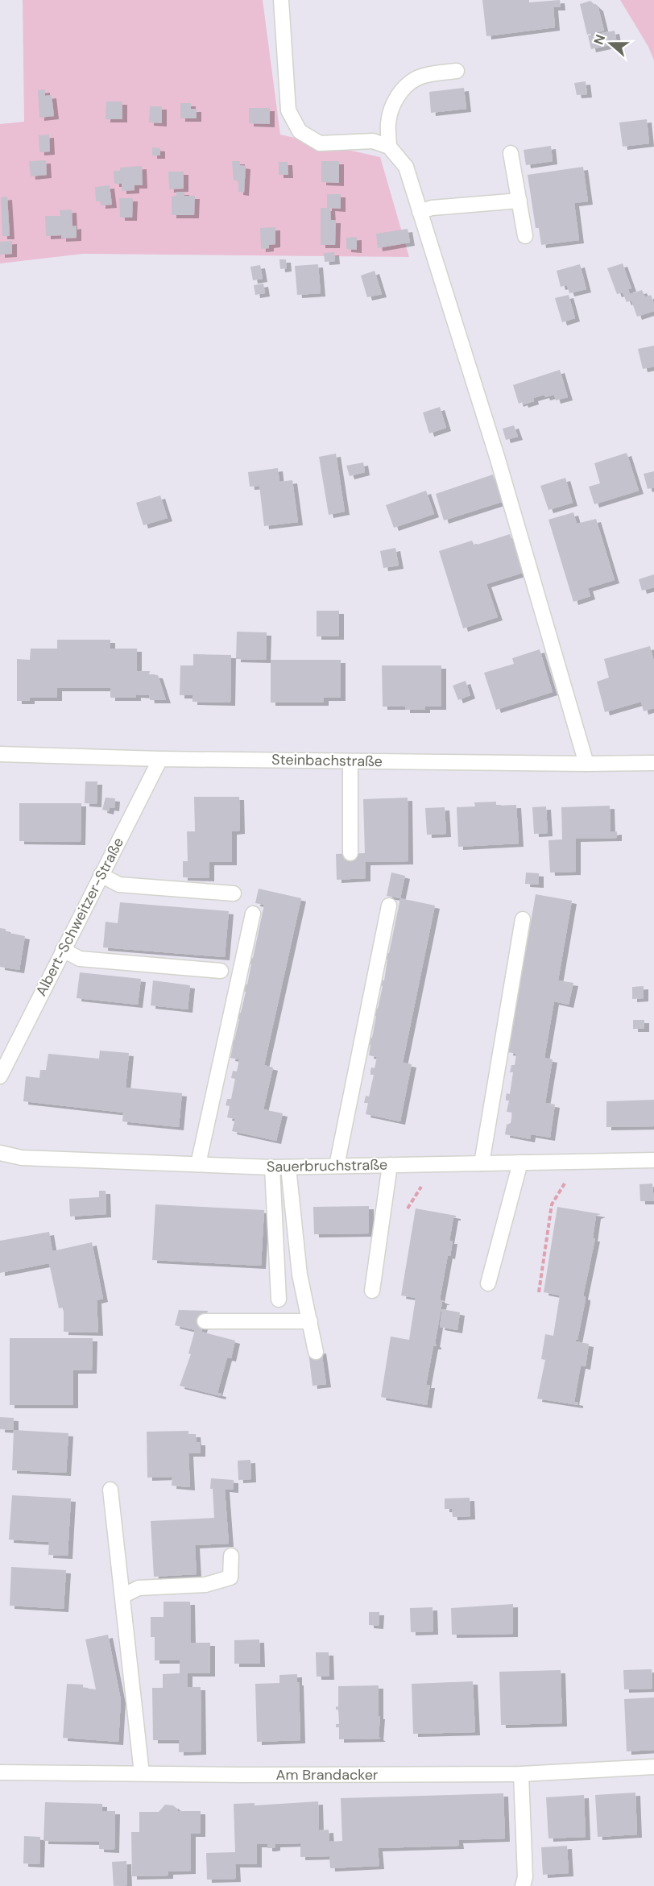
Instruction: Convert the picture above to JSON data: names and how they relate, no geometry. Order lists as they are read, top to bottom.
{
  "streets": {
    "street": [
      "Steinbachstraße",
      "Albert-Schweitzer-Straße",
      "Sauerbruchstraße",
      "Am Brandacker"
    ]
  },
  "crossings": [
    ["Steinbachstraße", "Albert-Schweitzer-Straße"]
  ],
  "north": "left"
}
